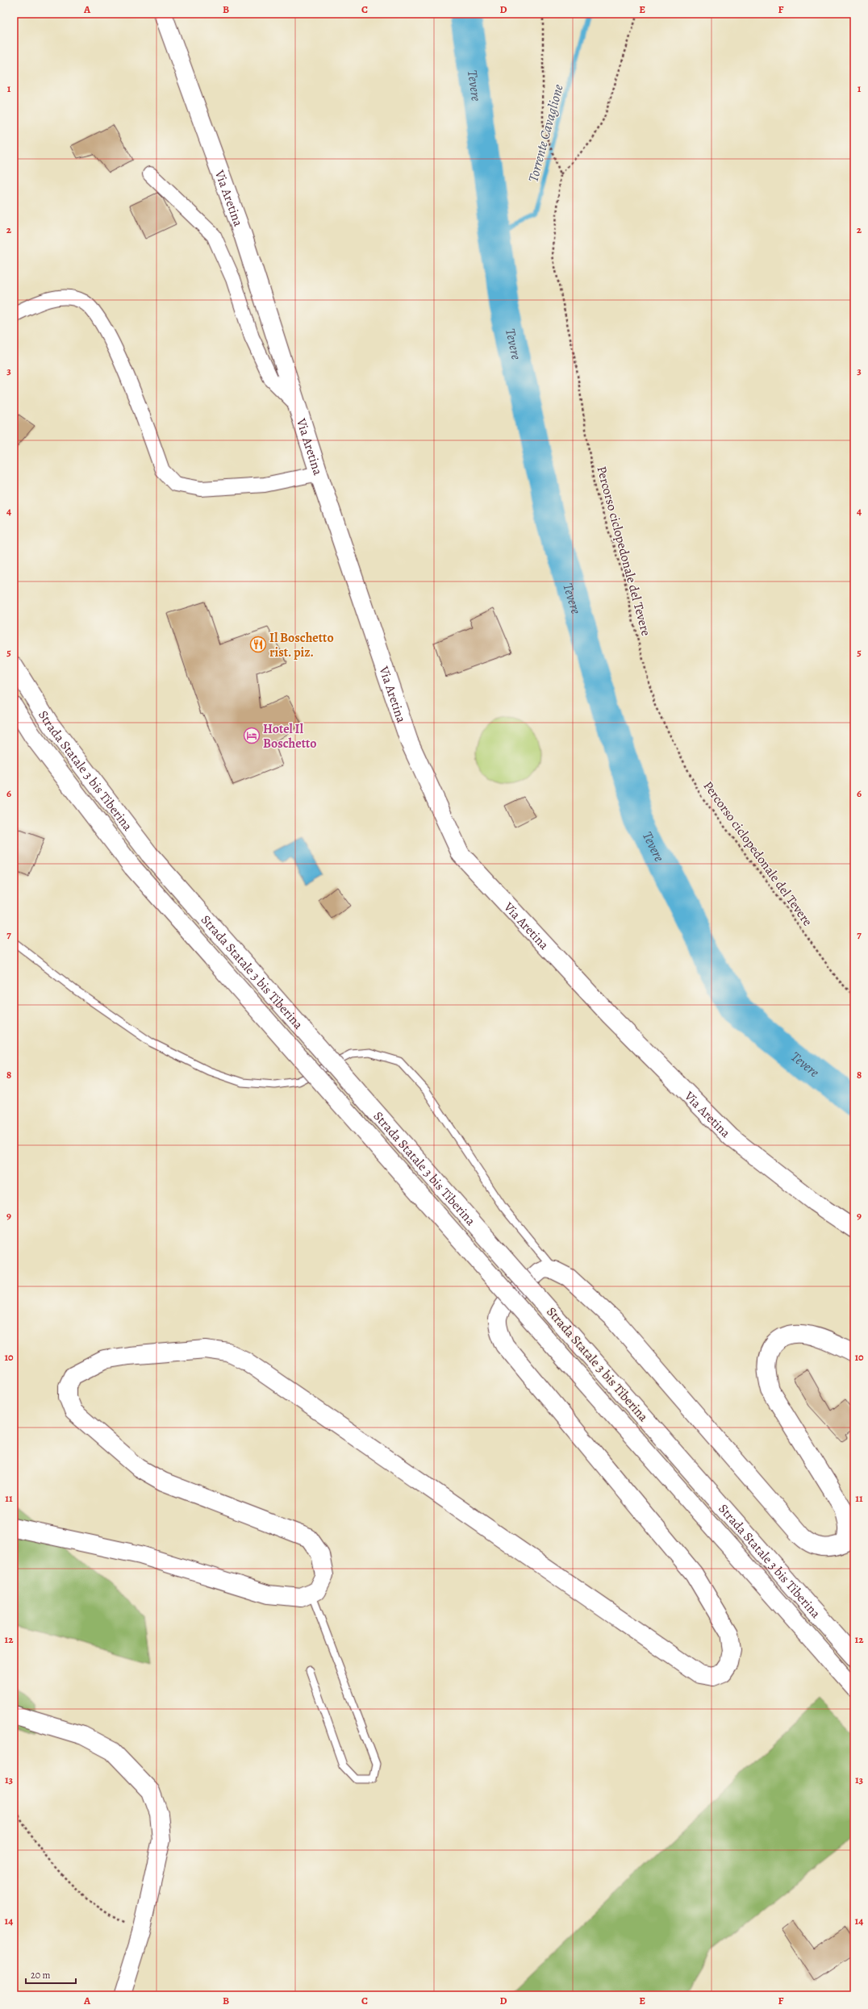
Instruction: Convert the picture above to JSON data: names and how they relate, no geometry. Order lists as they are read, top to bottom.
{
  "streets": {
    "main road": ["Via Aretina", "Strada Statale 3 bis Tiberina"],
    "path": ["Percorso ciclopedonale del Tevere"]
  },
  "water": ["Tevere", "Torrente Cavaglione"],
  "places": {
    "restaurant": ["Il Boschetto rist. piz."],
    "hotel": ["Hotel Il Boschetto"]
  },
  "scale_bar": "20 m",
  "grid": {
    "columns": [
      "A",
      "B",
      "C",
      "D",
      "E",
      "F"
    ],
    "rows": [
      "1",
      "2",
      "3",
      "4",
      "5",
      "6",
      "7",
      "8",
      "9",
      "10",
      "11",
      "12",
      "13",
      "14"
    ]
  }
}
